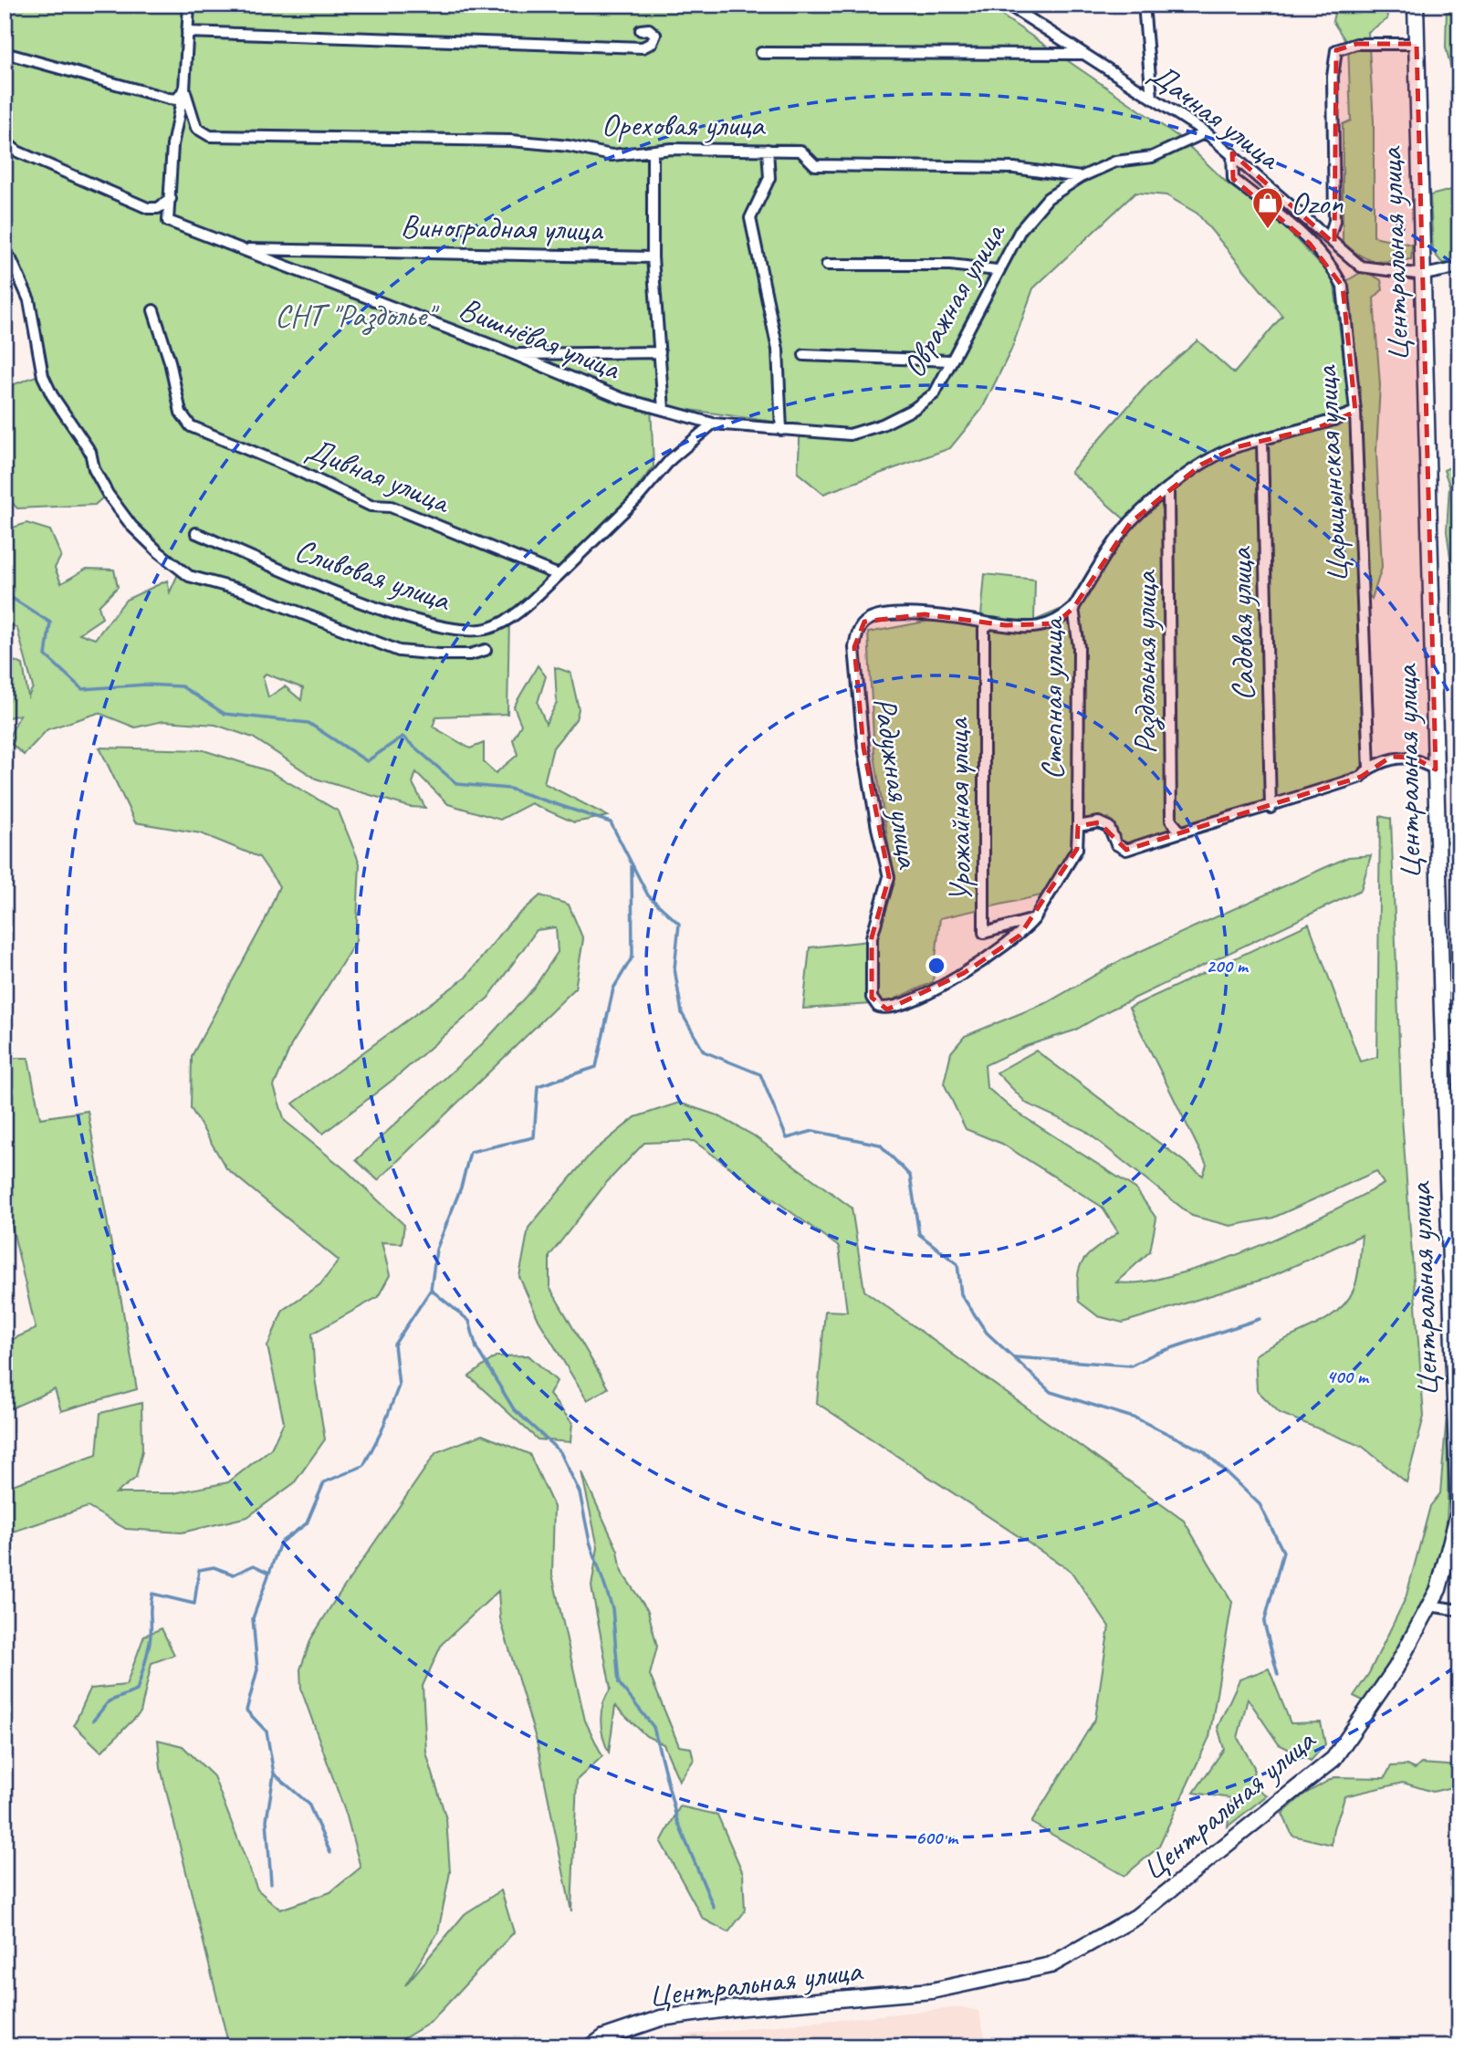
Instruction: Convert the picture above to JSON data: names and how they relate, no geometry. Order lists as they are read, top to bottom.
{
  "streets": {
    "street": [
      "Дачная улица",
      "Ореховая улица",
      "Виноградная улица",
      "Центральная улица",
      "Овражная улица",
      "Вишнёвая улица",
      "Дивная улица",
      "Царицынская улица",
      "Сливовая улица",
      "Садовая улица",
      "Раздольная улица",
      "Степная улица",
      "Радужная улица",
      "Урожайная улица"
    ]
  },
  "crossings": [
    ["Дачная улица", "Центральная улица"],
    ["Дачная улица", "Царицынская улица"],
    ["Ореховая улица", "Овражная улица"],
    ["Ореховая улица", "Вишнёвая улица"],
    ["Виноградная улица", "Вишнёвая улица"],
    ["Овражная улица", "Вишнёвая улица"],
    ["Дивная улица", "Сливовая улица"],
    ["Царицынская улица", "Степная улица"],
    ["Садовая улица", "Степная улица"],
    ["Раздольная улица", "Степная улица"],
    ["Радужная улица", "Урожайная улица"]
  ],
  "parks": ["СНТ \"Раздолье\""],
  "places": {
    "shop": ["Ozon"]
  },
  "rings": ["200 m", "400 m", "600 m"]
}
